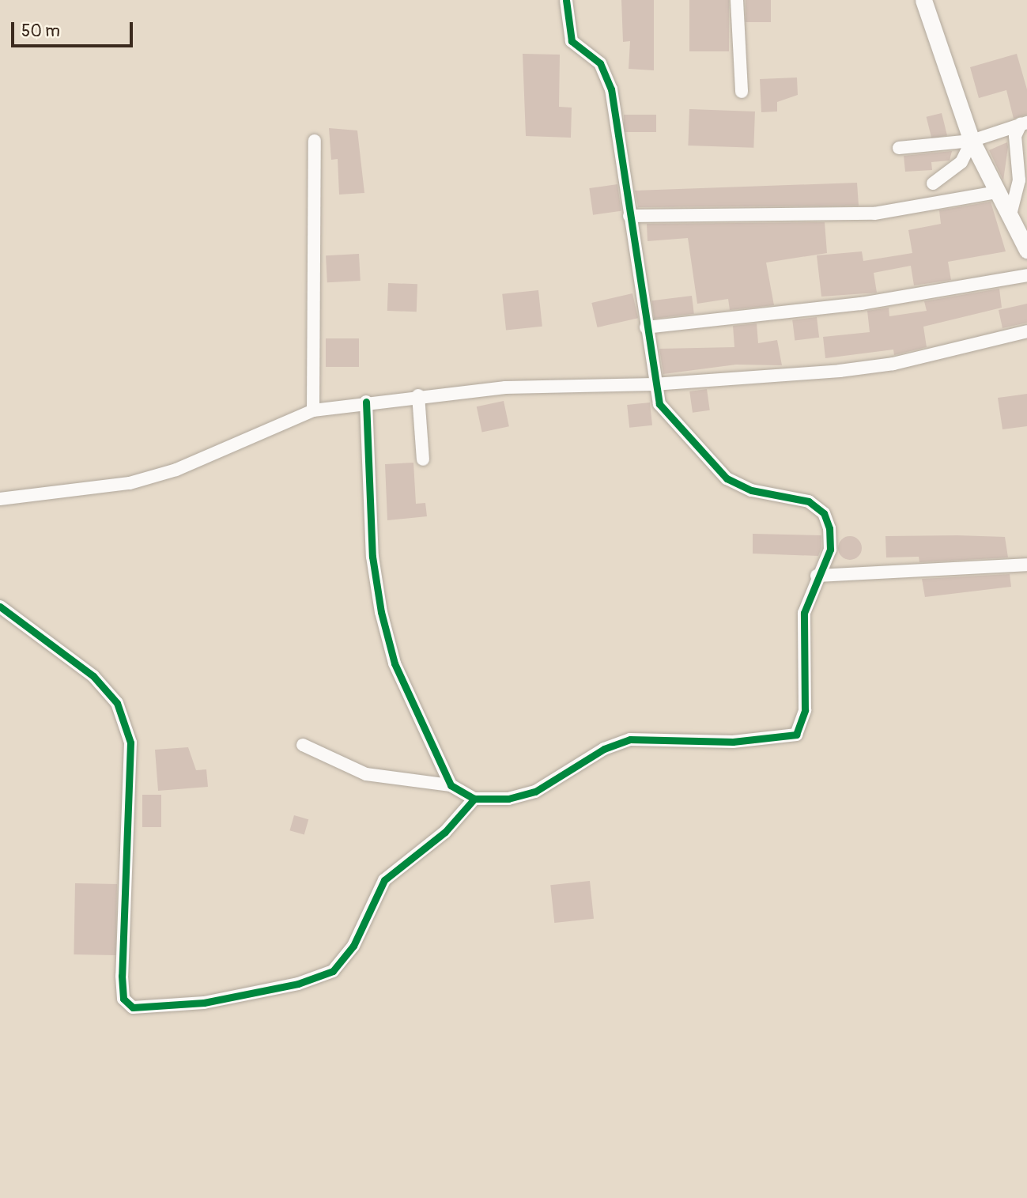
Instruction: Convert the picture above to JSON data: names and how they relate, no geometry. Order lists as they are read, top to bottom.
{
  "scale_bar": "50 m"
}
